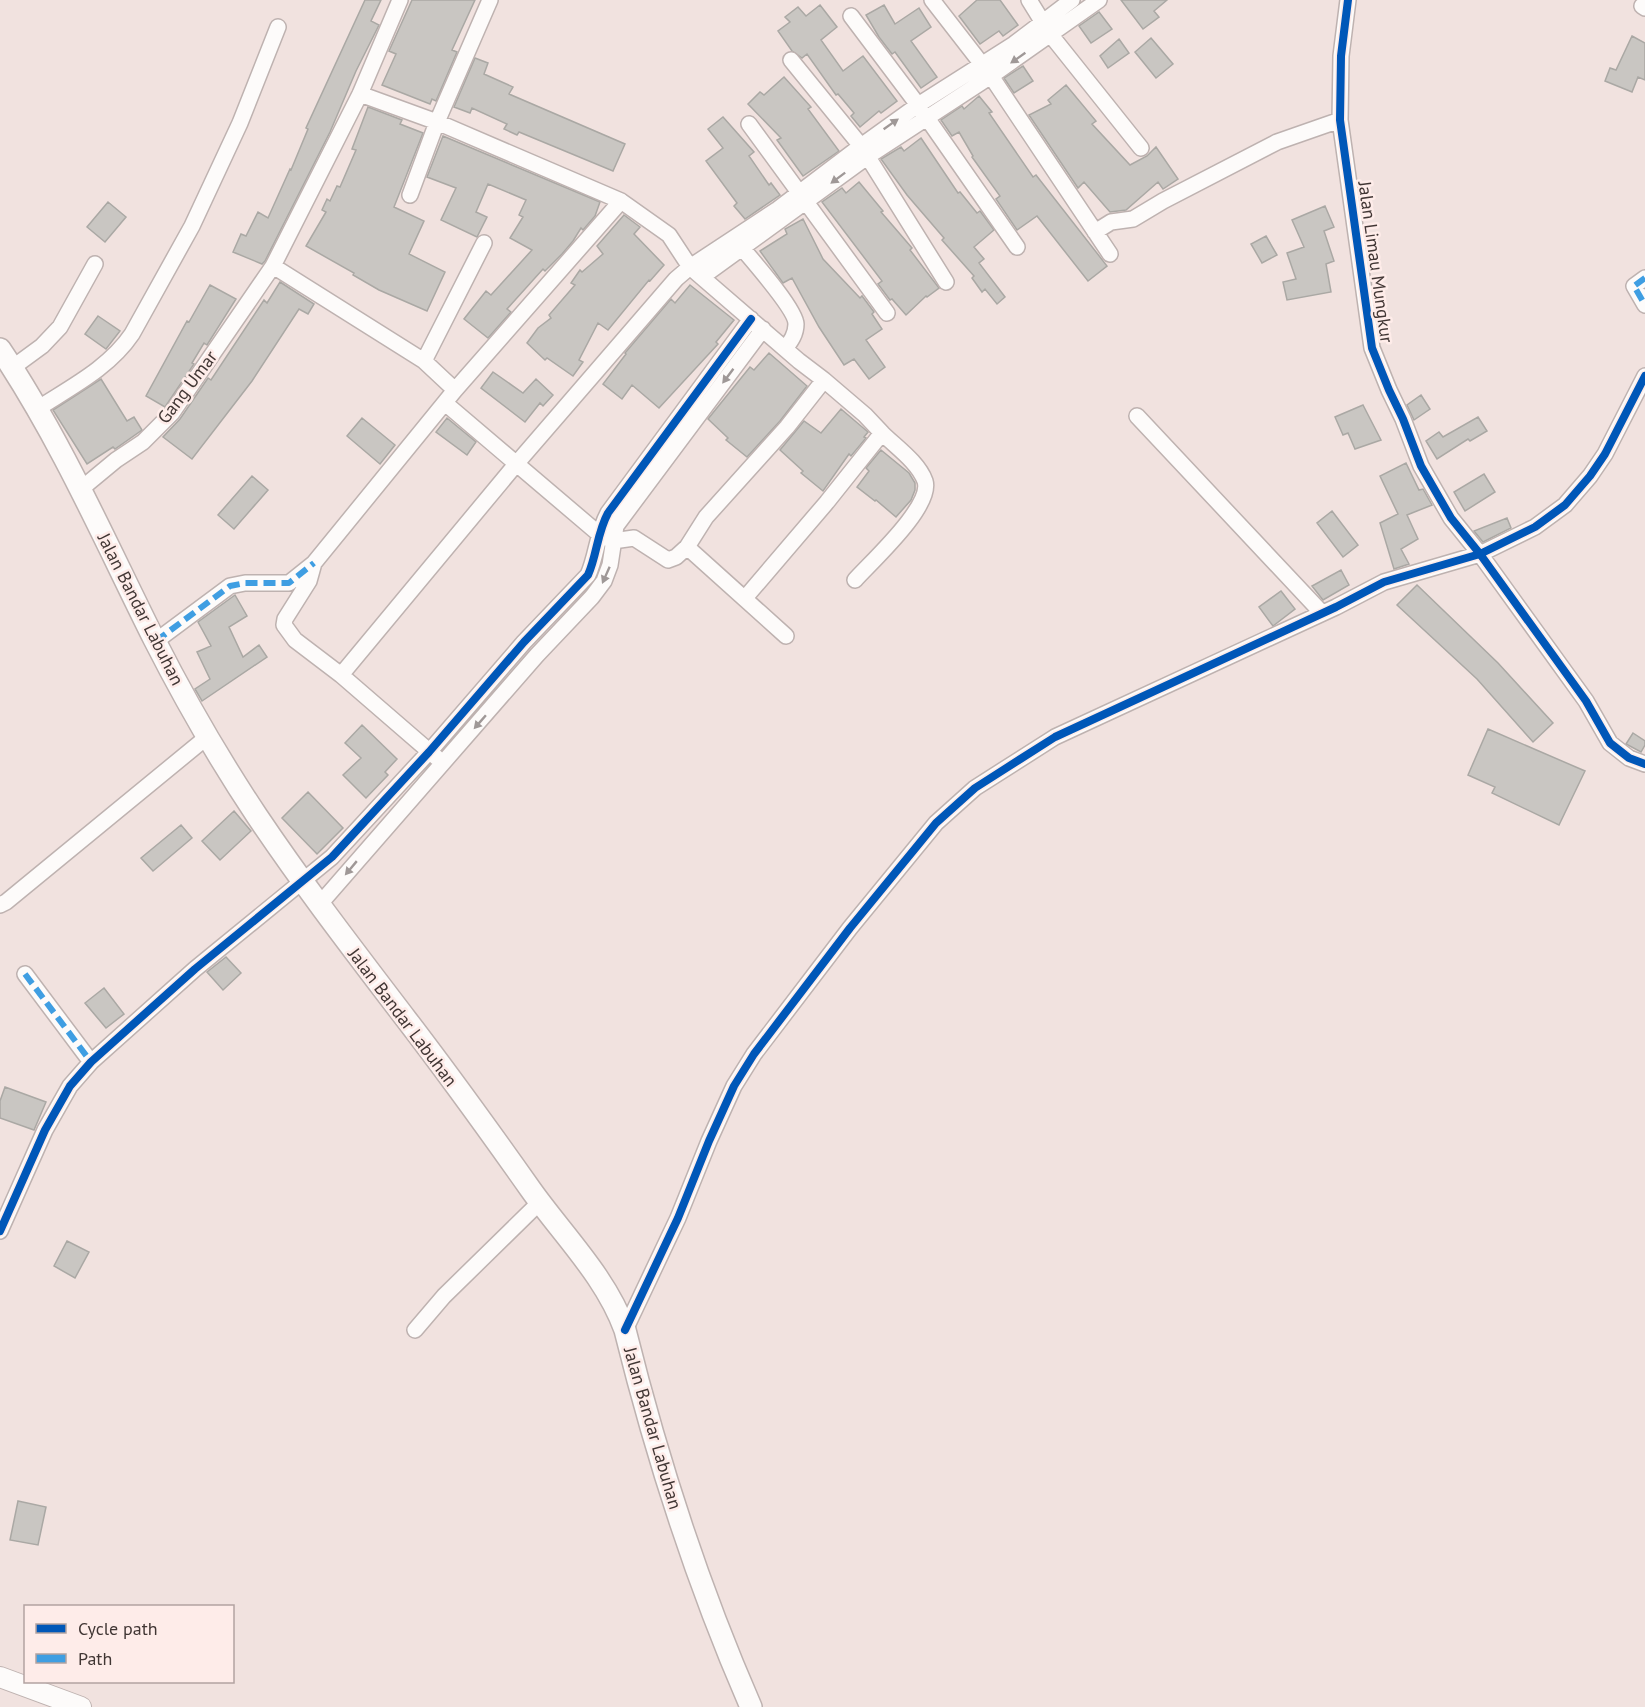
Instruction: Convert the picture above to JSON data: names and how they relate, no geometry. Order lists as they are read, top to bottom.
{
  "streets": {
    "main road": ["Jalan Bandar Labuhan"],
    "street": ["Jalan Limau Mungkur", "Gang Umar"]
  },
  "crossings": [
    ["Gang Umar", "Jalan Bandar Labuhan"]
  ],
  "legend": ["Cycle path", "Path"]
}
